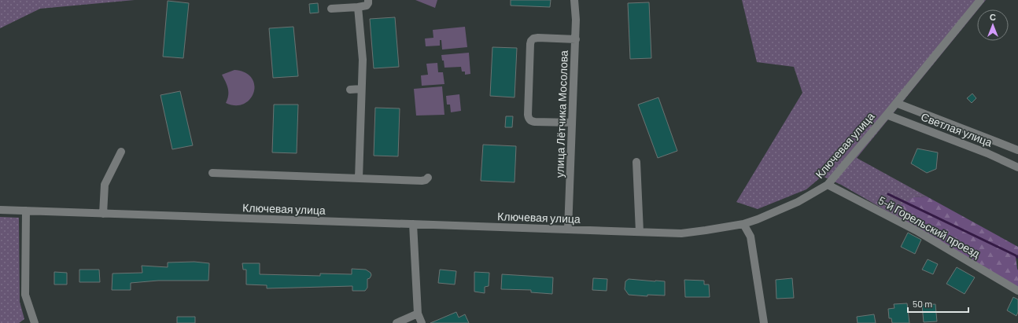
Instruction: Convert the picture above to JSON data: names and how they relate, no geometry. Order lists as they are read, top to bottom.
{
  "streets": {
    "street": [
      "улица Лётчика Мосолова",
      "Светлая улица",
      "Ключевая улица",
      "5-й Горельский проезд"
    ]
  },
  "crossings": [
    ["улица Лётчика Мосолова", "Ключевая улица"],
    ["Светлая улица", "Ключевая улица"],
    ["Ключевая улица", "5-й Горельский проезд"]
  ],
  "scale_bar": "50 m",
  "north": "top"
}
